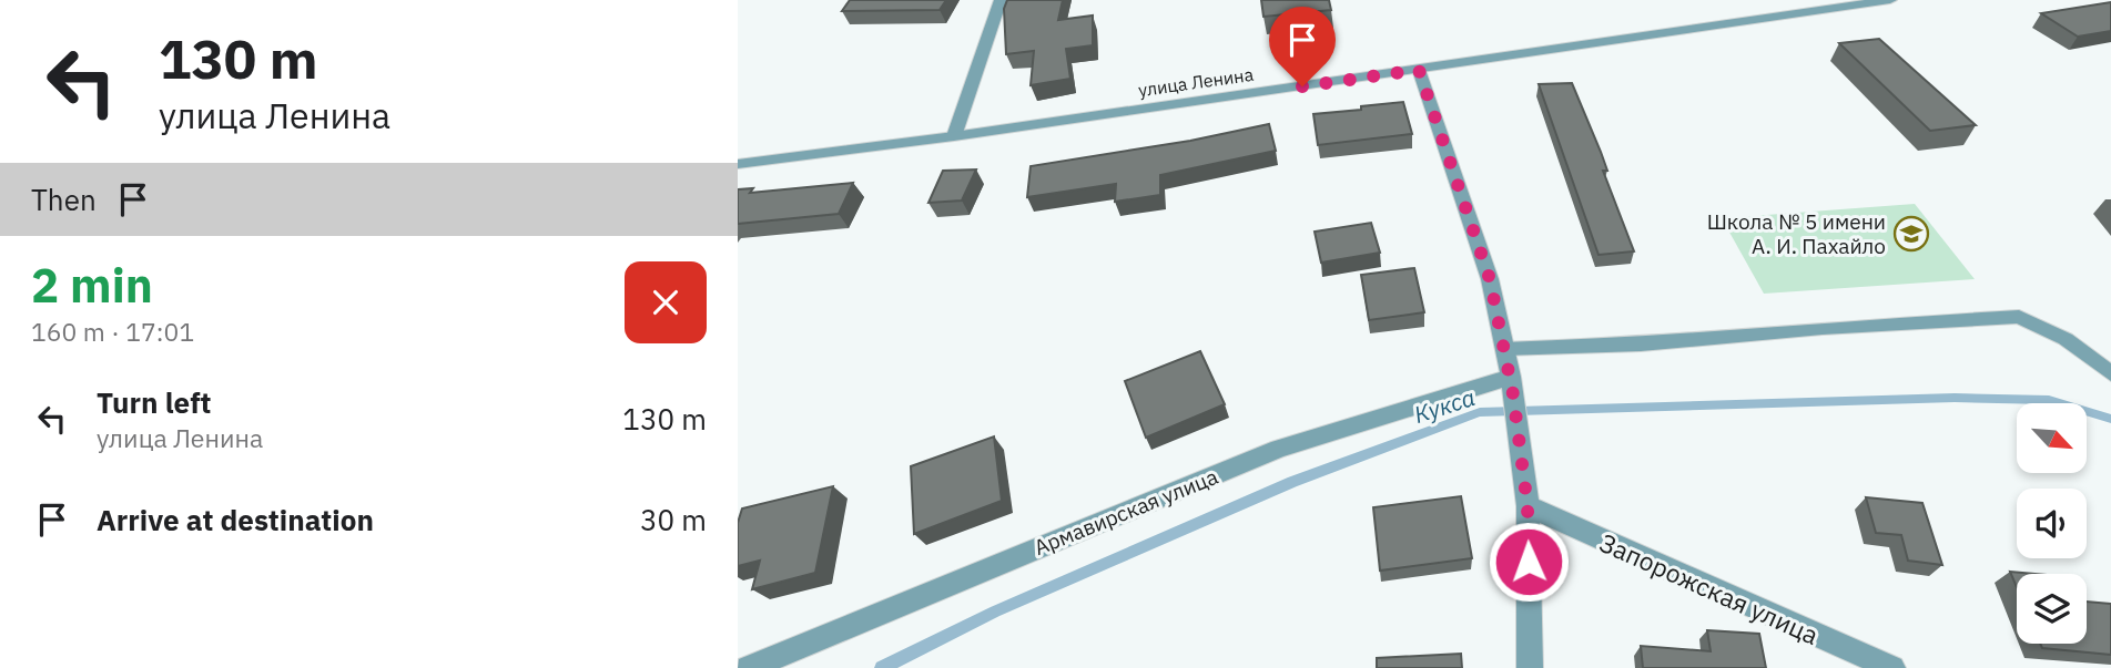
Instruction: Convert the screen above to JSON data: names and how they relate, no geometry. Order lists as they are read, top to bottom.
{
  "streets": {
    "street": ["улица Ленина", "Армавирская улица", "Запорожская улица"]
  },
  "water": ["Кукса"],
  "places": {
    "school or university": ["Школа № 5 имени А. И. Пахайло"]
  },
  "north": "bottom right",
  "page": {
    "turn": ["130 m", "улица Ленина"],
    "then": "Then",
    "heading": ["2 min", "160 m · 17:01"],
    "list": [
      {
        "name": "Turn left",
        "note": "улица Ленина",
        "value": "130 m"
      },
      {
        "name": "Arrive at destination",
        "value": "30 m"
      }
    ]
  }
}
